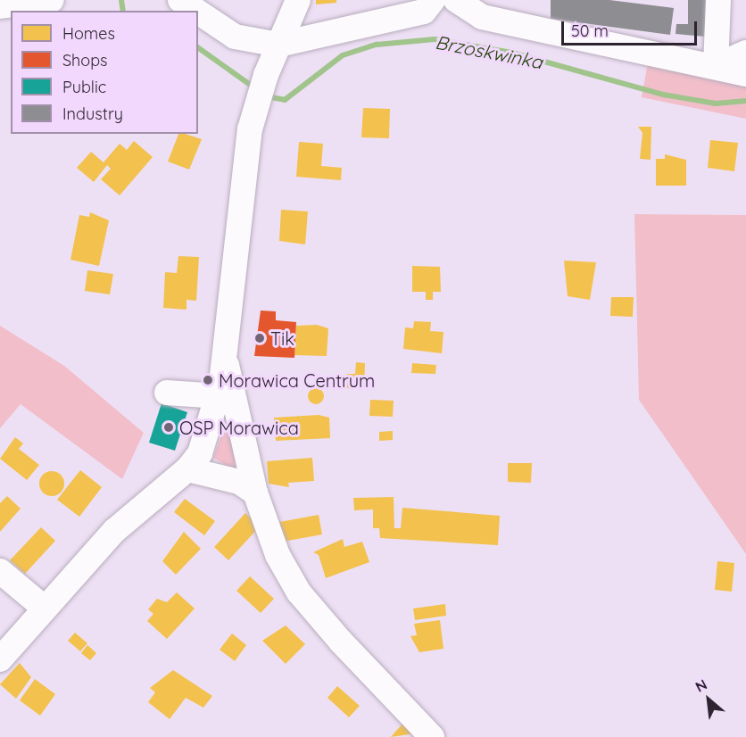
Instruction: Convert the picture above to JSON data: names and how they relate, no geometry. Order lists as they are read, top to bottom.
{
  "water": ["Brzoskwinka"],
  "places": ["Tik", "Morawica Centrum", "OSP Morawica"],
  "legend": [
    "Homes",
    "Shops",
    "Public",
    "Industry"
  ],
  "scale_bar": "50 m",
  "north": "top left"
}
